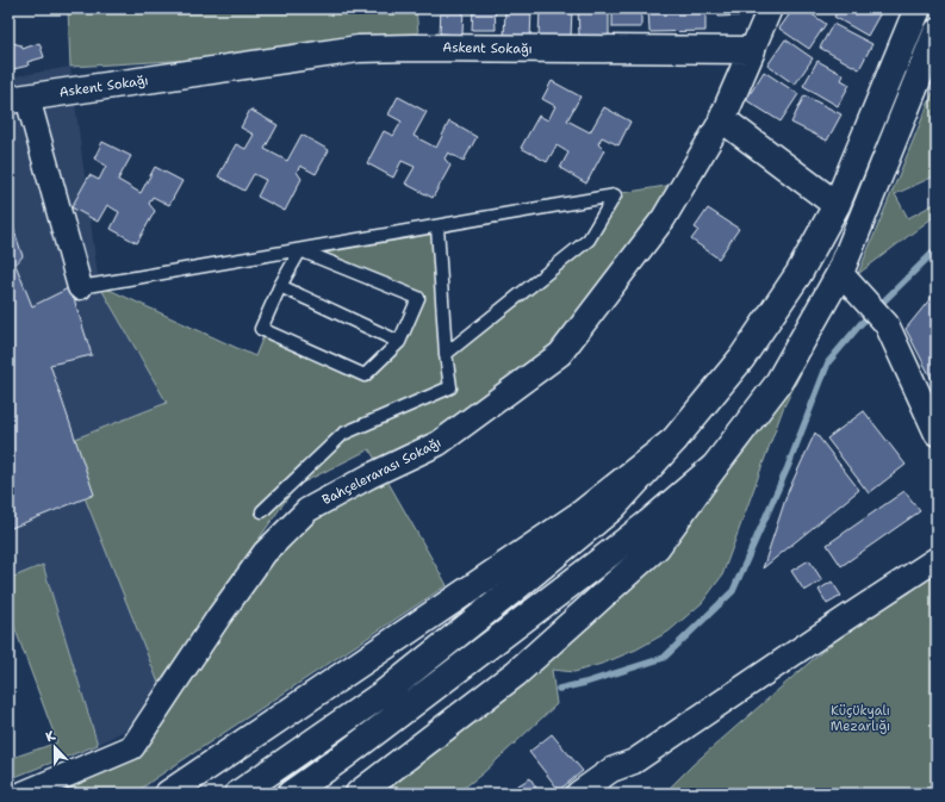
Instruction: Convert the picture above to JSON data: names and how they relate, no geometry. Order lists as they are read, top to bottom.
{
  "streets": {
    "main road": ["Askent Sokağı"],
    "street": ["Bahçelerarası Sokağı"]
  },
  "parks": ["Küçükyalı Mezarlığı"],
  "north": "top"
}
